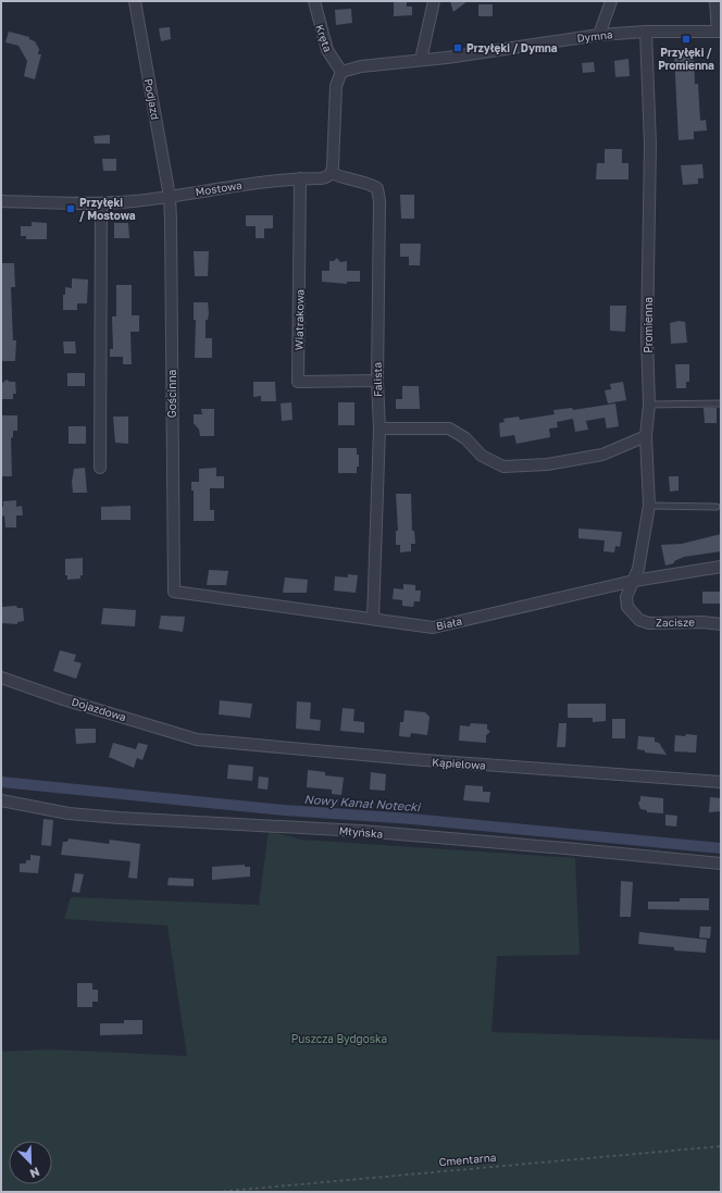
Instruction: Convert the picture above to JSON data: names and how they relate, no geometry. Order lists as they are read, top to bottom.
{
  "streets": {
    "street": [
      "Dymna",
      "Kręta",
      "Podjazd",
      "Mostowa",
      "Wiatrakowa",
      "Promienna",
      "Falista",
      "Gościnna",
      "Zacisze",
      "Biała",
      "Dojazdowa",
      "Kąpielowa",
      "Młyńska"
    ],
    "path": ["Cmentarna"]
  },
  "crossings": [
    ["Dymna", "Kręta"],
    ["Dymna", "Promienna"],
    ["Podjazd", "Mostowa"],
    ["Podjazd", "Gościnna"],
    ["Mostowa", "Wiatrakowa"],
    ["Mostowa", "Falista"],
    ["Mostowa", "Gościnna"],
    ["Wiatrakowa", "Falista"],
    ["Promienna", "Zacisze"],
    ["Promienna", "Biała"],
    ["Falista", "Biała"],
    ["Gościnna", "Biała"],
    ["Dojazdowa", "Kąpielowa"]
  ],
  "water": ["Nowy Kanał Notecki"],
  "parks": ["Puszcza Bydgoska"],
  "places": {
    "transit": ["Przyłęki / Promienna", "Przyłęki / Dymna", "Przyłęki / Mostowa"]
  },
  "north": "bottom right"
}
